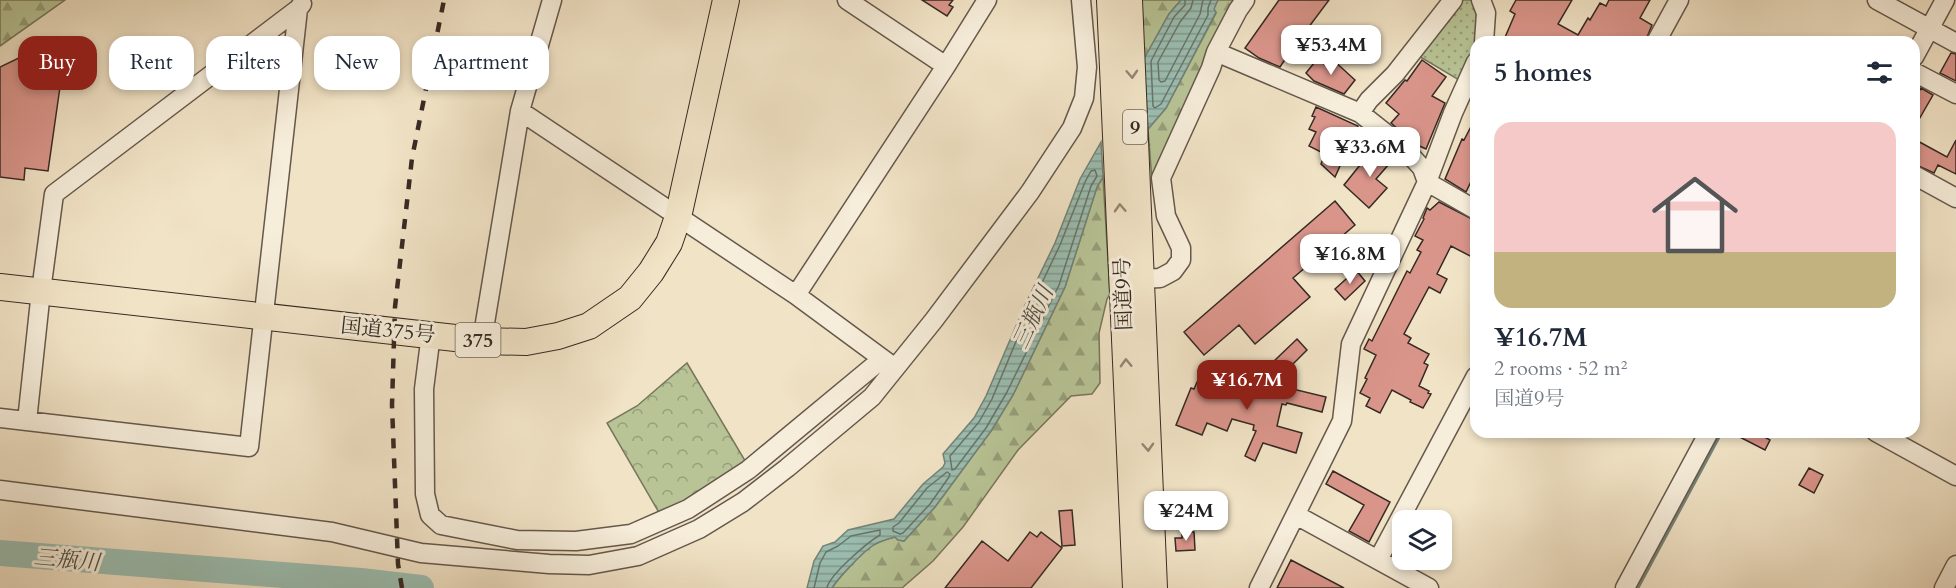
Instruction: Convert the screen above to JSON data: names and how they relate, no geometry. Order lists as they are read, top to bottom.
{
  "streets": {
    "highway": [
      "9",
      "国道9号",
      "国道375号",
      "375"
    ]
  },
  "water": ["三瓶川"],
  "page": {
    "price": [
      "¥53.4M",
      "¥33.6M",
      "¥16.8M",
      "¥16.7M",
      "¥24M"
    ],
    "chip": [
      "Buy",
      "Rent",
      "Filters",
      "New",
      "Apartment"
    ],
    "heading": "5 homes",
    "list": [
      {
        "name": "¥16.7M",
        "note": "2 rooms · 52 m² · 国道9号"
      }
    ]
  }
}
